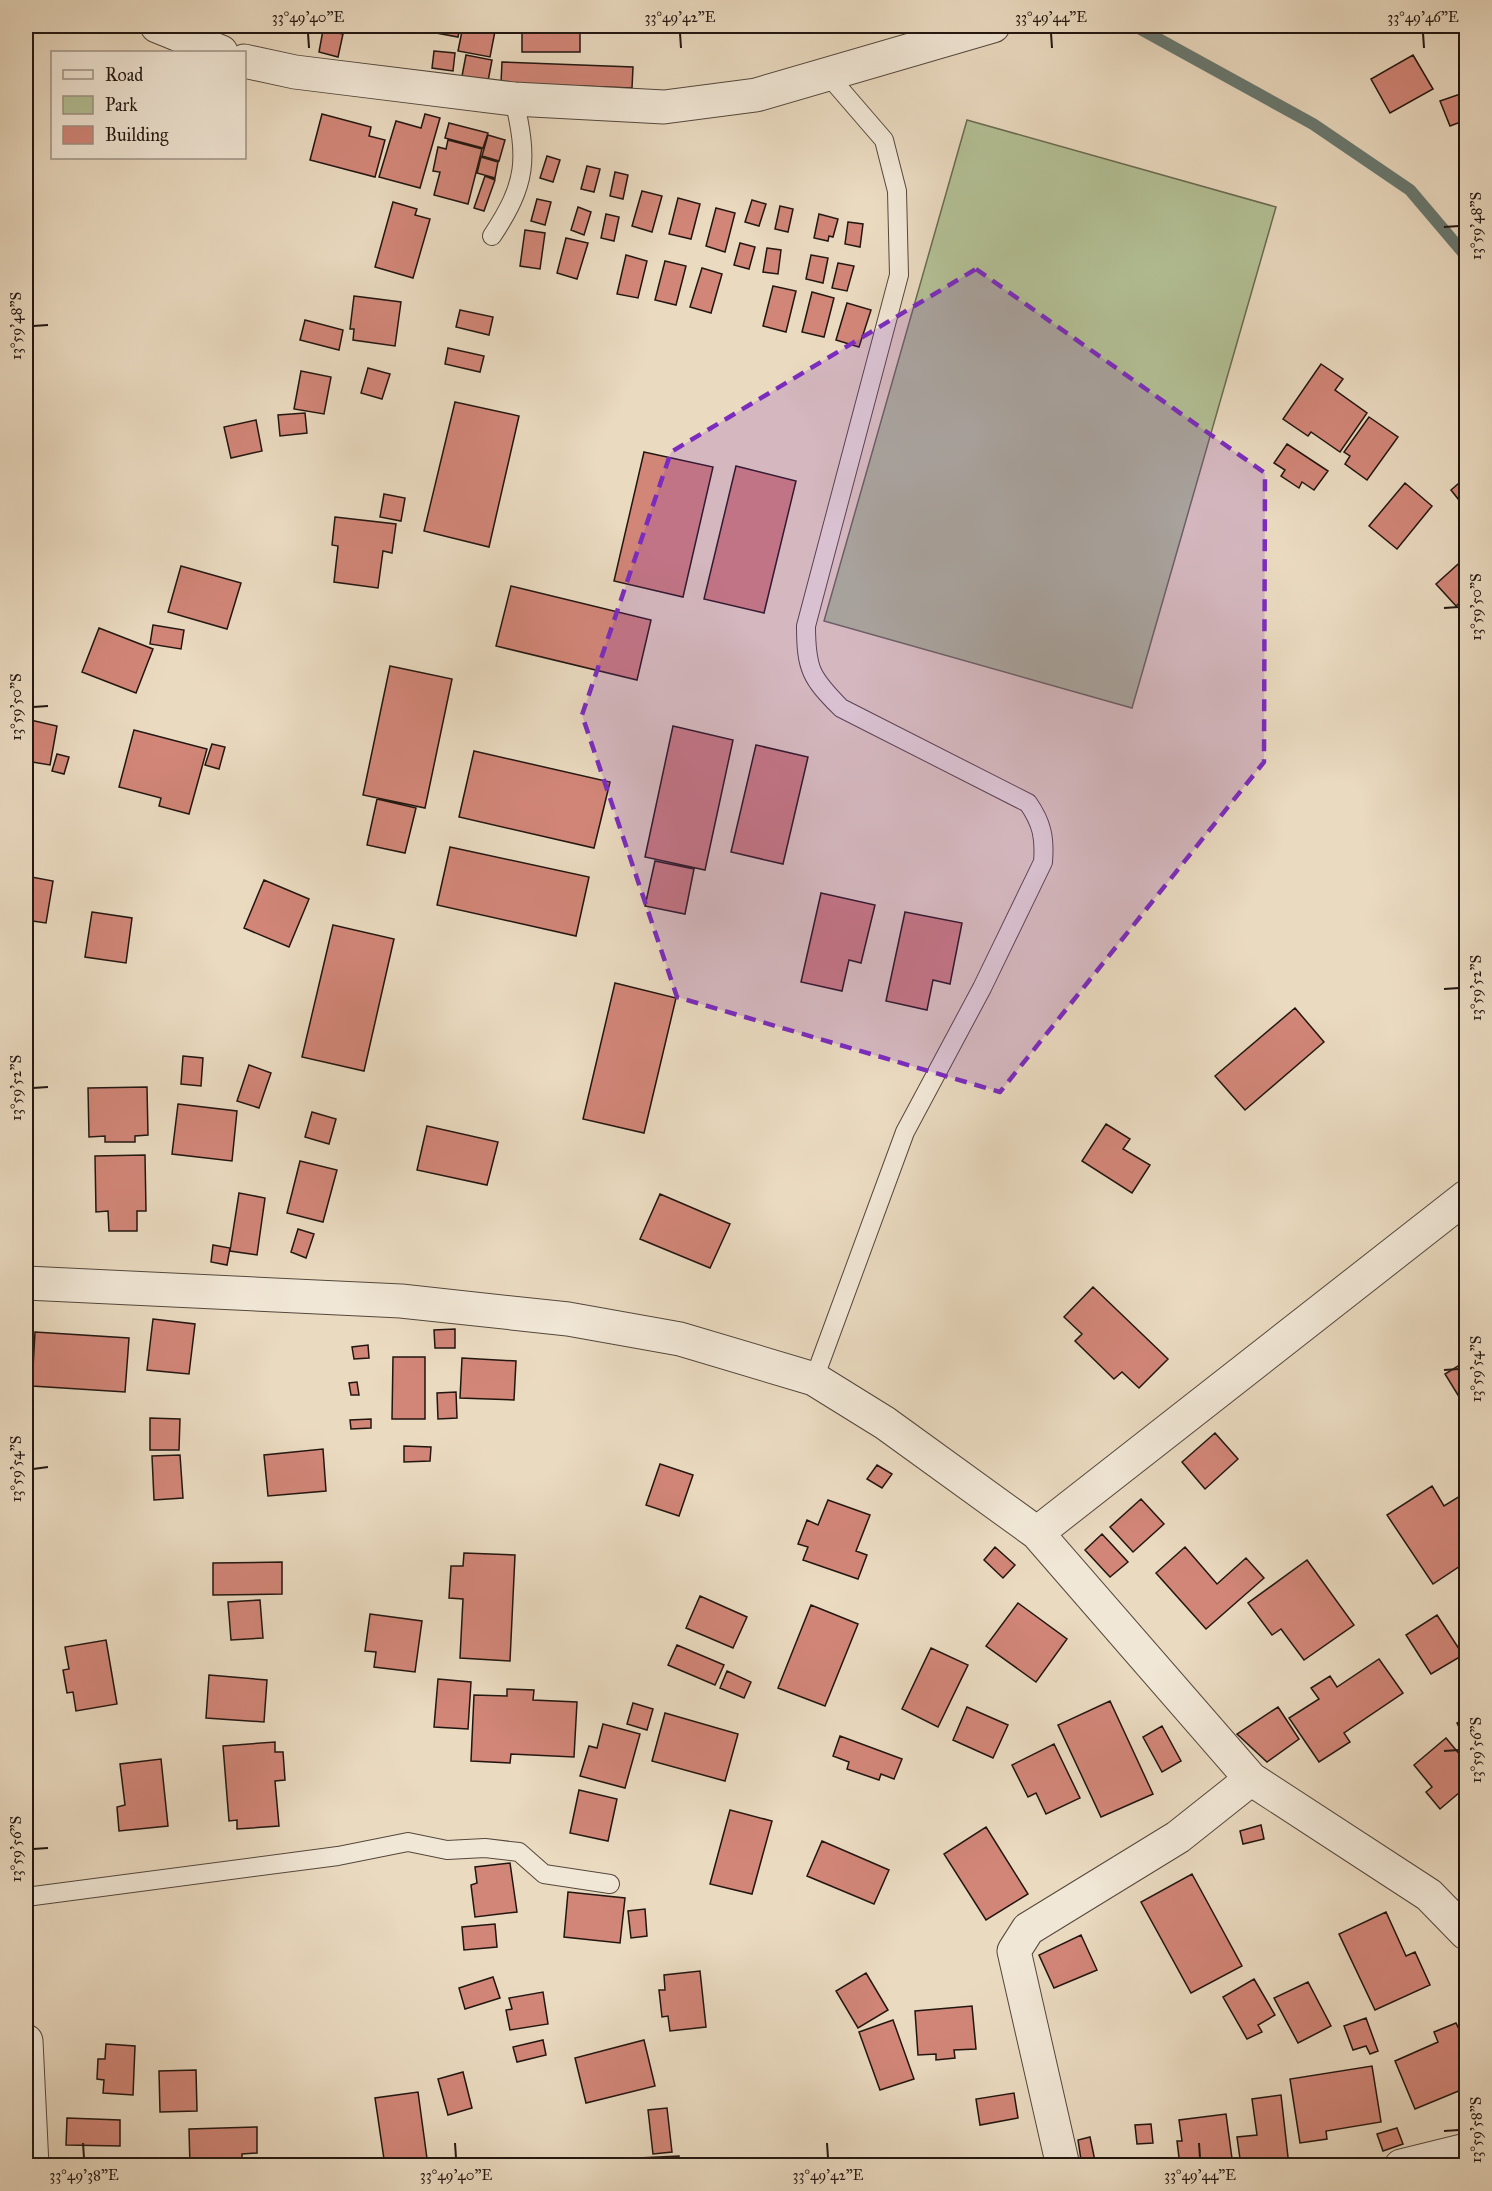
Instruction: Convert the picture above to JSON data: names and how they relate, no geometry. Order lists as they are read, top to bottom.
{
  "legend": ["Road", "Park", "Building"],
  "coordinates": [
    "33°49'40\"E",
    "33°49'42\"E",
    "33°49'44\"E",
    "33°49'46\"E",
    "13°59'48\"S",
    "13°59'50\"S",
    "13°59'52\"S",
    "13°59'54\"S",
    "13°59'56\"S",
    "13°59'58\"S",
    "33°49'38\"E"
  ]
}
